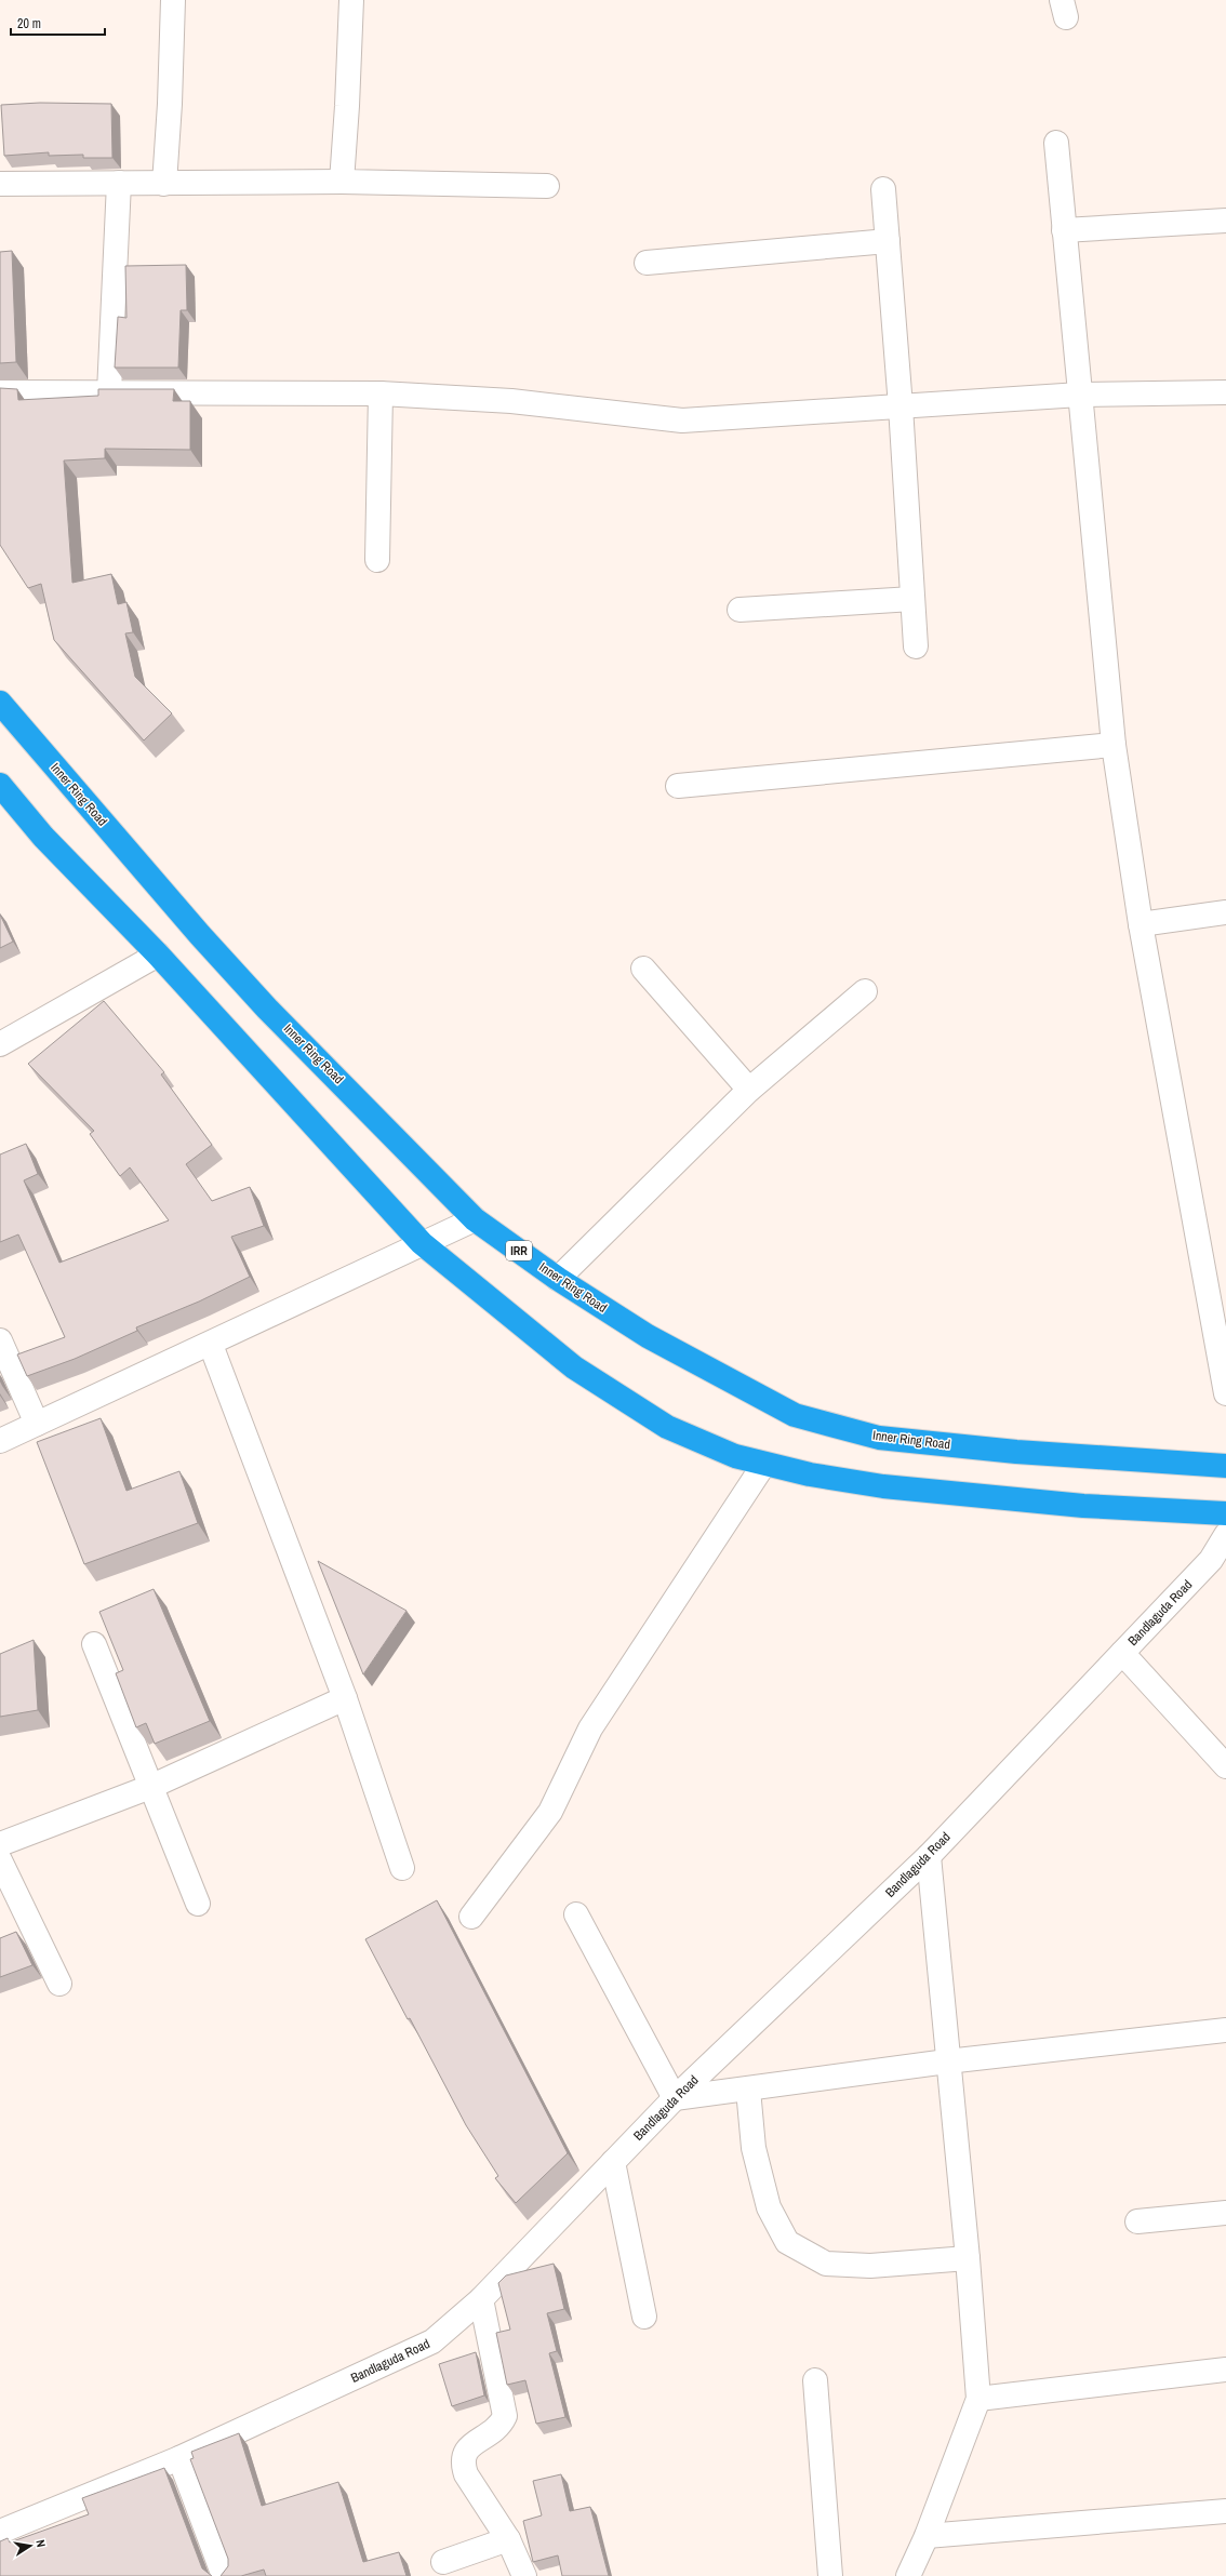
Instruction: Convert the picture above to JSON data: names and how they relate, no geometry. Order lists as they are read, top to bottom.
{
  "streets": {
    "highway": ["Inner Ring Road", "IRR"],
    "street": ["Bandlaguda Road"]
  },
  "scale_bar": "20 m",
  "north": "right"
}
